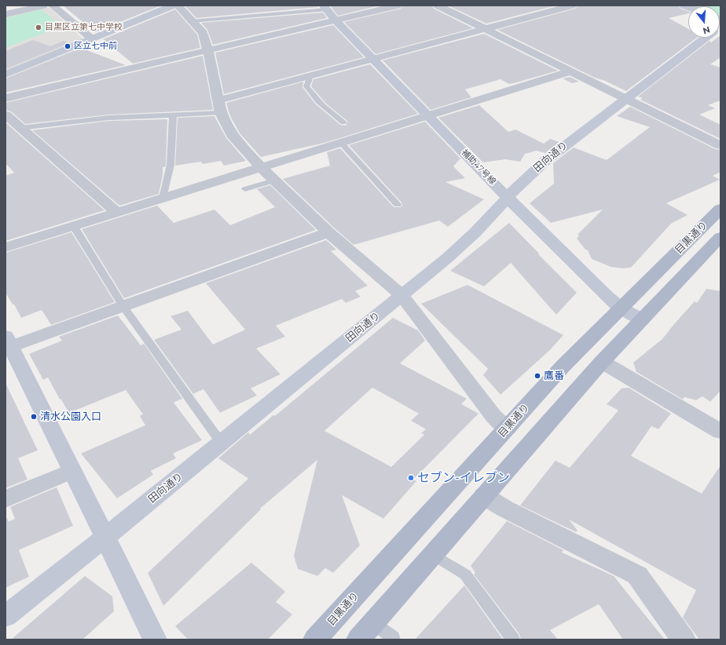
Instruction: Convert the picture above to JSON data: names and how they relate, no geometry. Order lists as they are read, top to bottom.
{
  "streets": {
    "main road": ["目黒通り"],
    "street": ["田向通り", "補助47号線"]
  },
  "crossings": [
    ["田向通り", "補助47号線"],
    ["補助47号線", "目黒通り"]
  ],
  "places": [
    "目黒区立第七中学校",
    "区立七中前",
    "鷹番",
    "清水公園入口",
    "セブン-イレブン"
  ],
  "north": "bottom"
}
